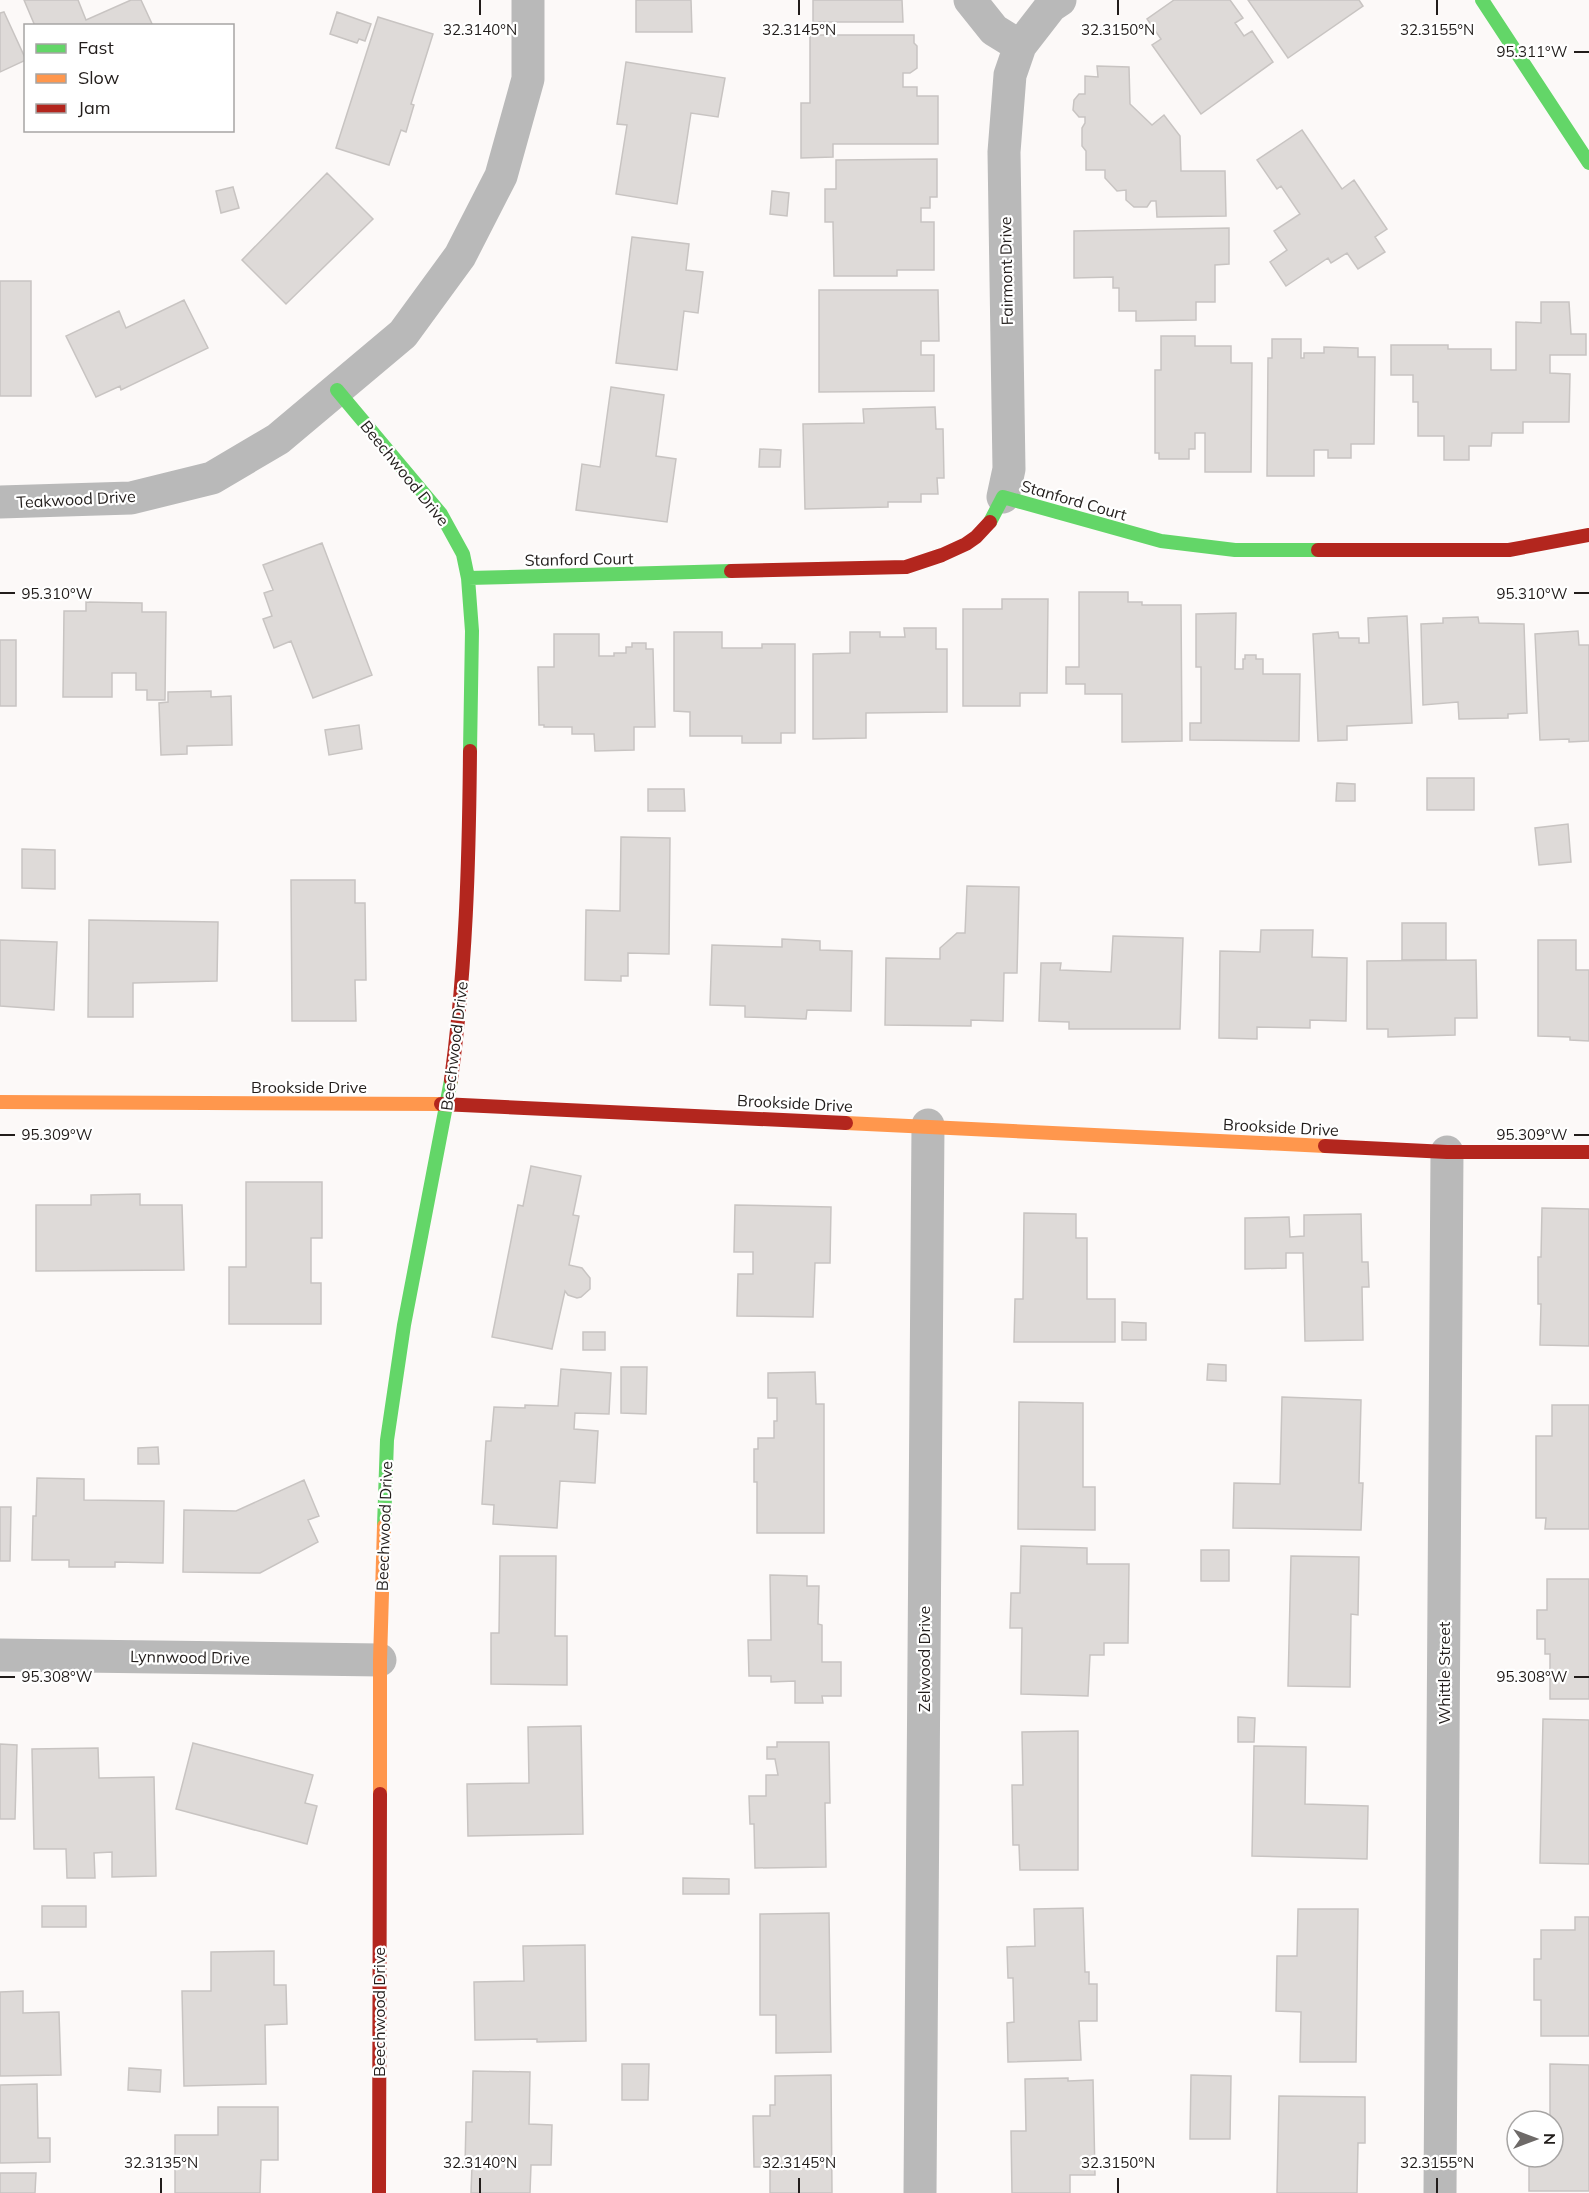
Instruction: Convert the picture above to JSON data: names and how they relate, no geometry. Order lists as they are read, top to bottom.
{
  "streets": {
    "street": [
      "Fairmont Drive",
      "Beechwood Drive",
      "Teakwood Drive",
      "Stanford Court",
      "Brookside Drive",
      "Lynnwood Drive",
      "Zelwood Drive",
      "Whittle Street"
    ]
  },
  "crossings": [
    ["Fairmont Drive", "Stanford Court"],
    ["Beechwood Drive", "Teakwood Drive"],
    ["Beechwood Drive", "Stanford Court"],
    ["Beechwood Drive", "Brookside Drive"],
    ["Beechwood Drive", "Lynnwood Drive"],
    ["Brookside Drive", "Zelwood Drive"],
    ["Brookside Drive", "Whittle Street"]
  ],
  "legend": ["Fast", "Slow", "Jam"],
  "north": "right",
  "coordinates": [
    "32.3140°N",
    "32.3145°N",
    "32.3150°N",
    "32.3155°N",
    "95.311°W",
    "95.310°W",
    "95.309°W",
    "95.308°W",
    "32.3135°N"
  ]
}
